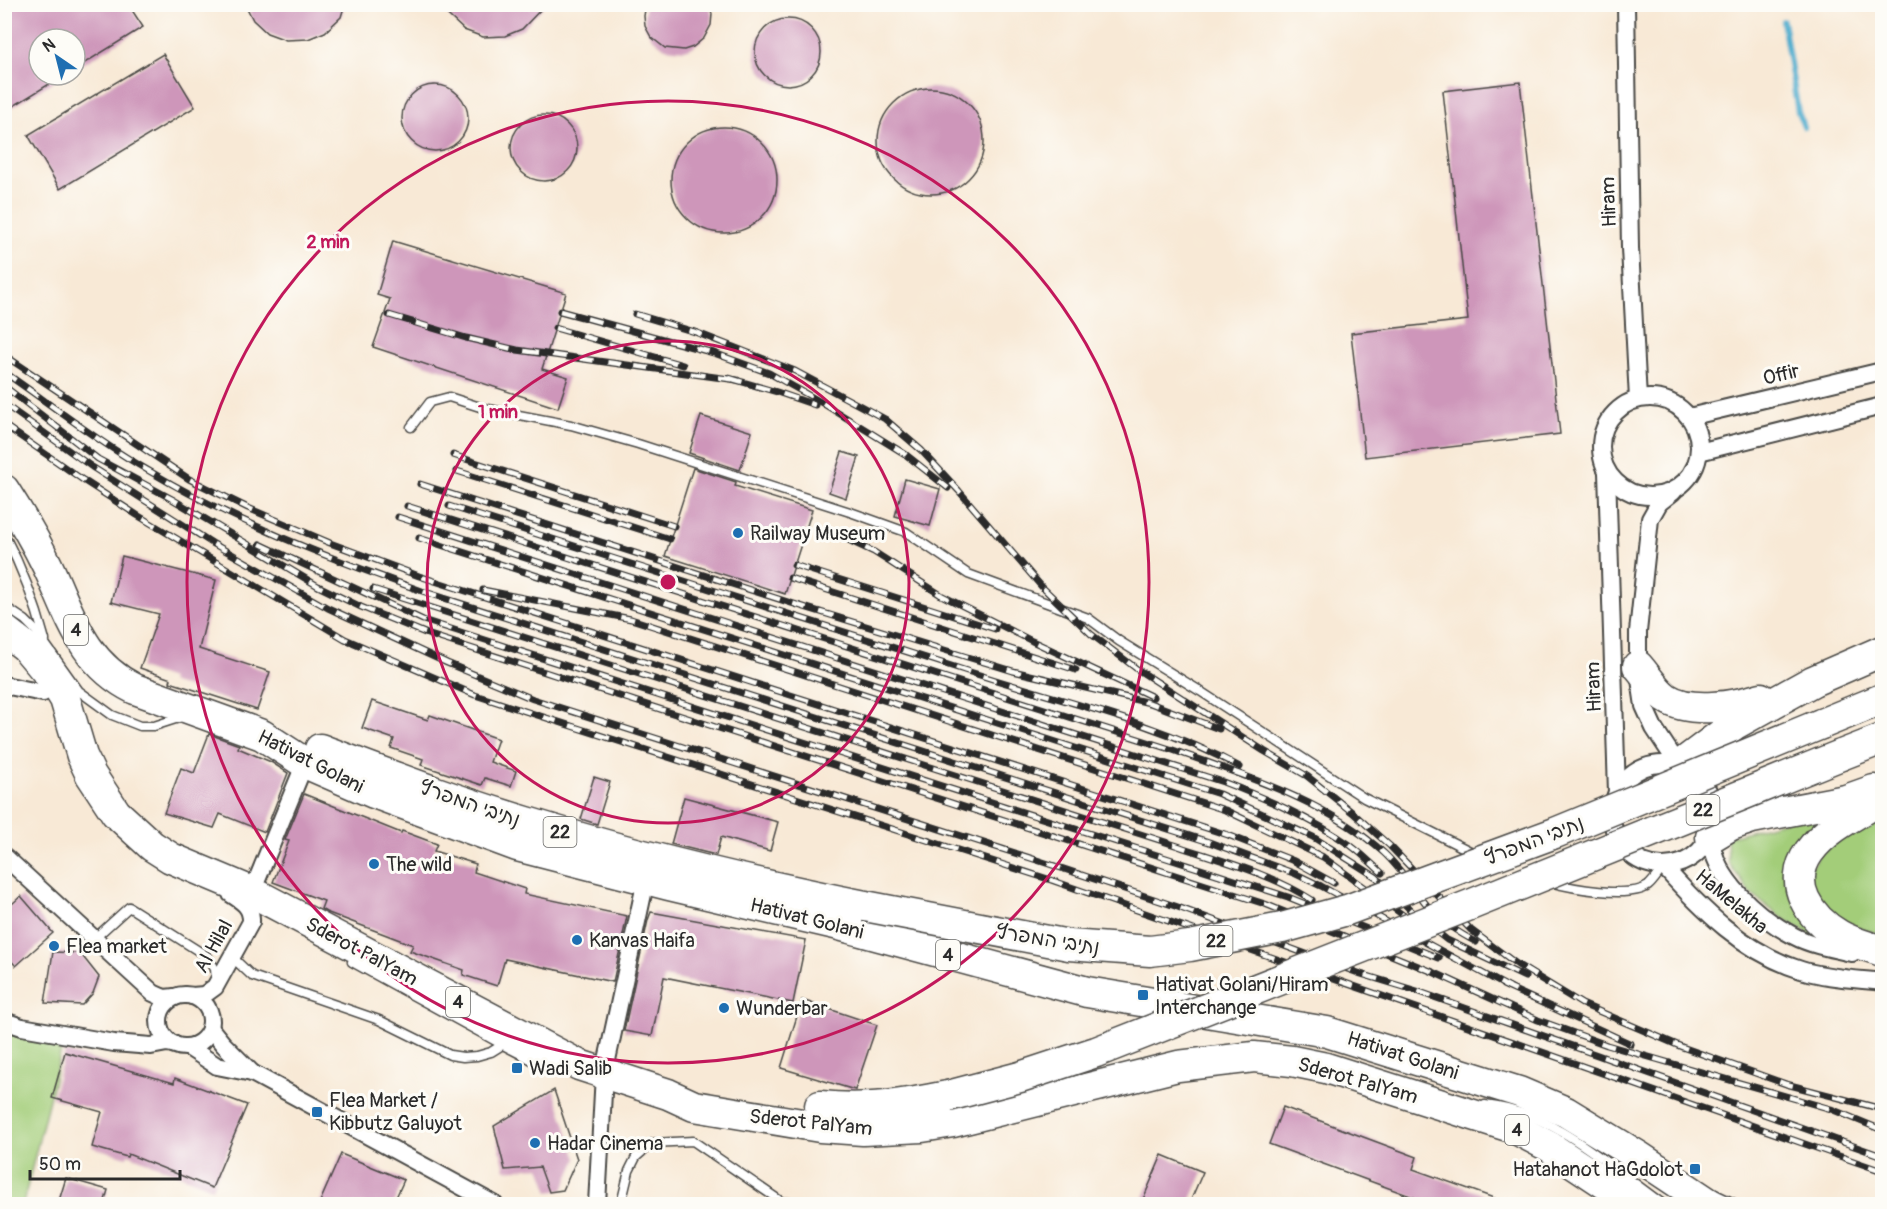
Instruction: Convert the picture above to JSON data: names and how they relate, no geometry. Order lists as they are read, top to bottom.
{
  "streets": {
    "highway": [
      "4",
      "Hativat Golani",
      "נתיבי המפרץ",
      "22",
      "Sderot PalYam"
    ],
    "street": [
      "Hiram",
      "Offir",
      "HaMelakha",
      "Al Hilal"
    ]
  },
  "crossings": [
    ["Hiram", "Offir"],
    ["Hiram", "HaMelakha"],
    ["Hativat Golani", "נתיבי המפרץ"],
    ["22", "Sderot PalYam"],
    ["Al Hilal", "Sderot PalYam"]
  ],
  "places": {
    "other": [
      "Railway Museum",
      "The wild",
      "Kanvas Haifa",
      "Flea market",
      "Wunderbar",
      "Hadar Cinema"
    ],
    "transit": [
      "Hativat Golani/Hiram Interchange",
      "Wadi Salib",
      "Flea Market / Kibbutz Galuyot",
      "Hatahanot HaGdolot"
    ]
  },
  "scale_bar": "50 m",
  "north": "top left",
  "rings": ["2 min", "1 min"]
}
